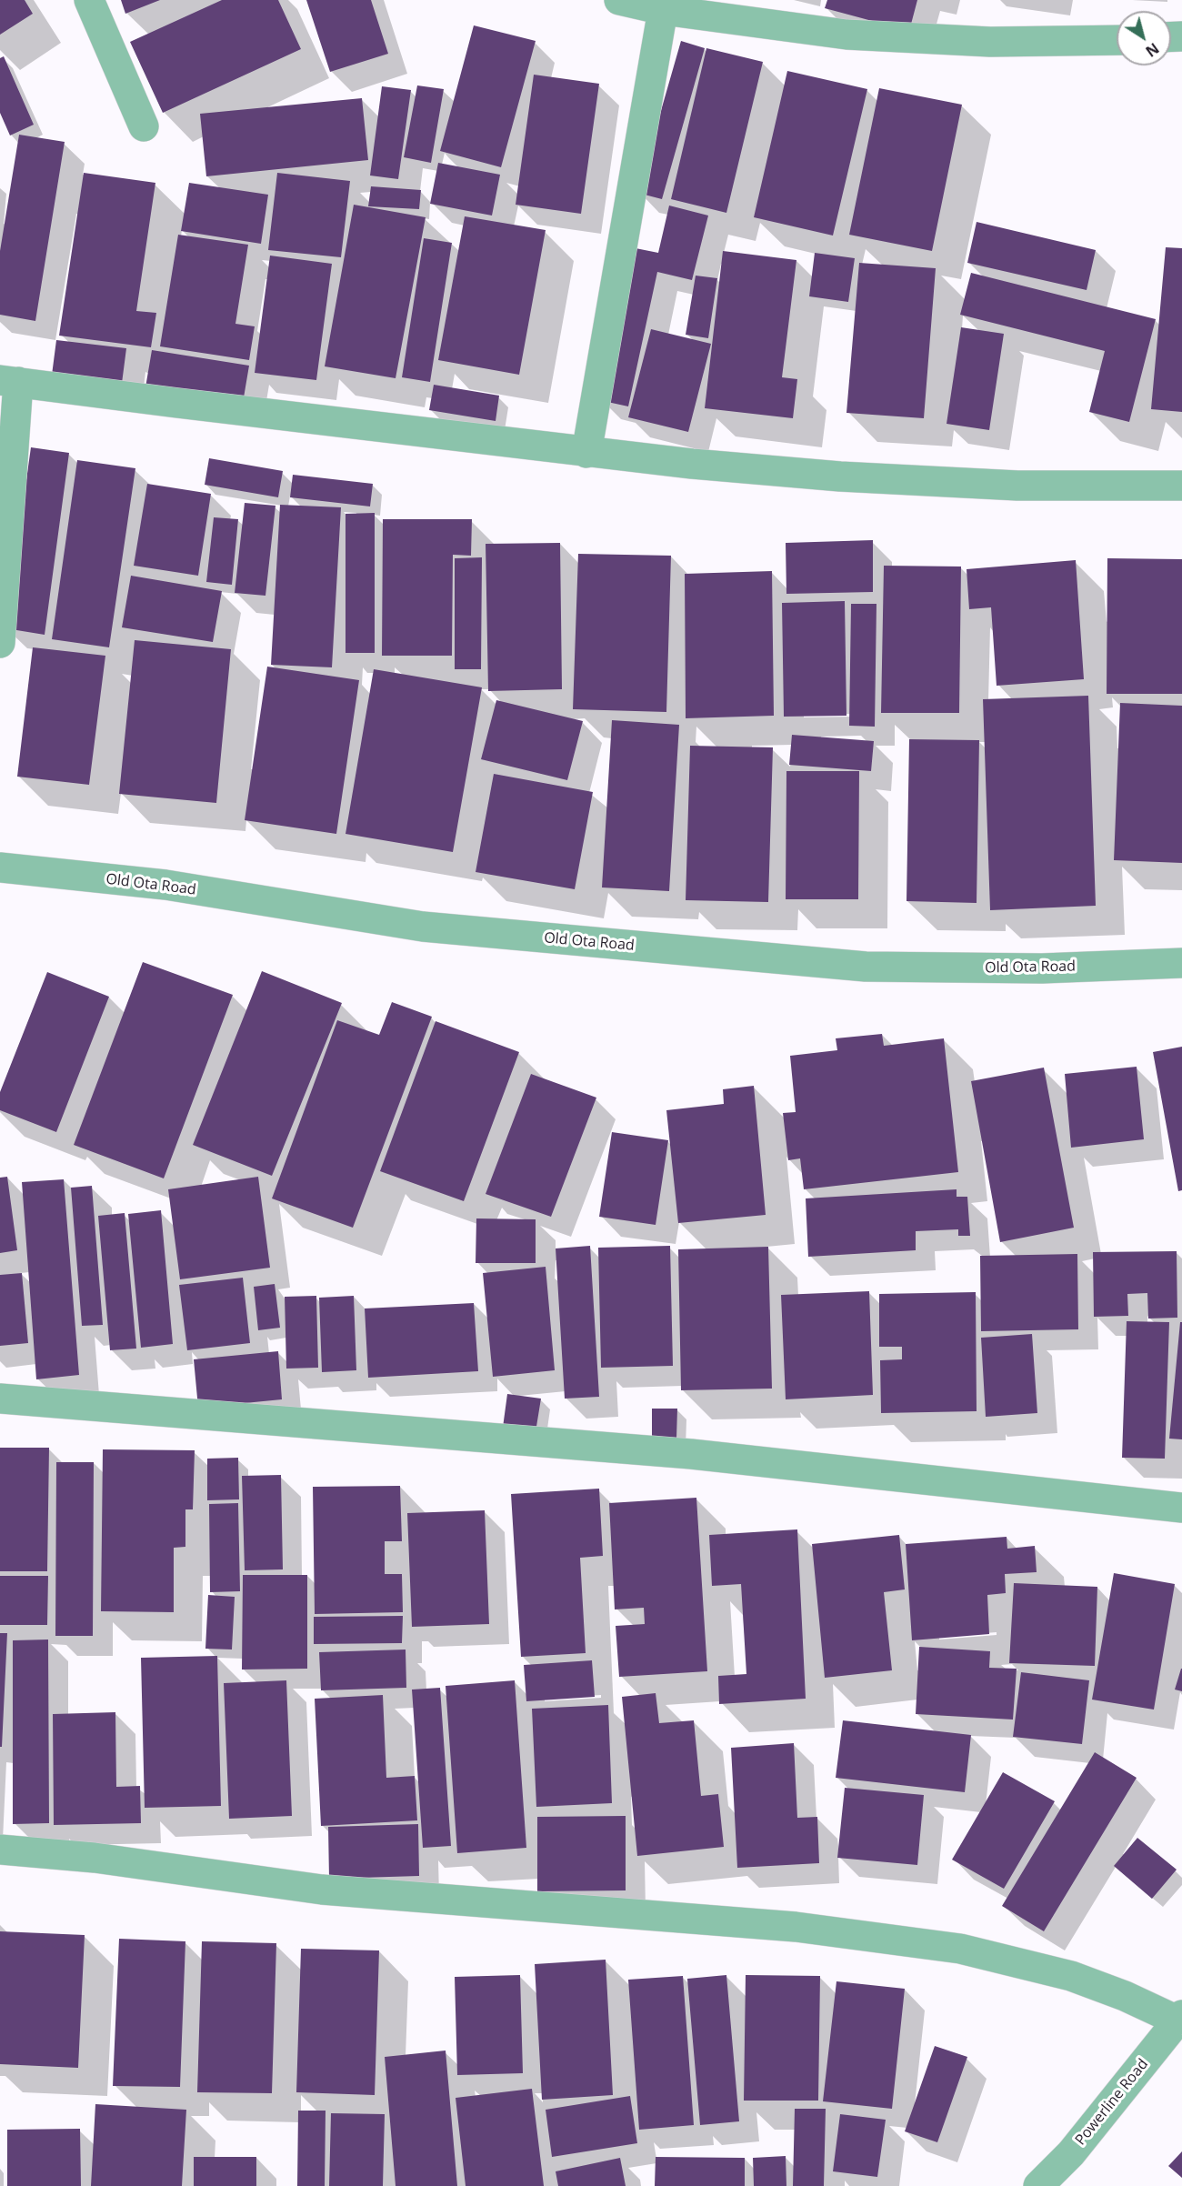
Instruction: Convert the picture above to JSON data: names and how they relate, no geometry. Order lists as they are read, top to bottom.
{
  "streets": {
    "street": ["Old Ota Road", "Powerline Road"]
  },
  "north": "bottom right"
}
